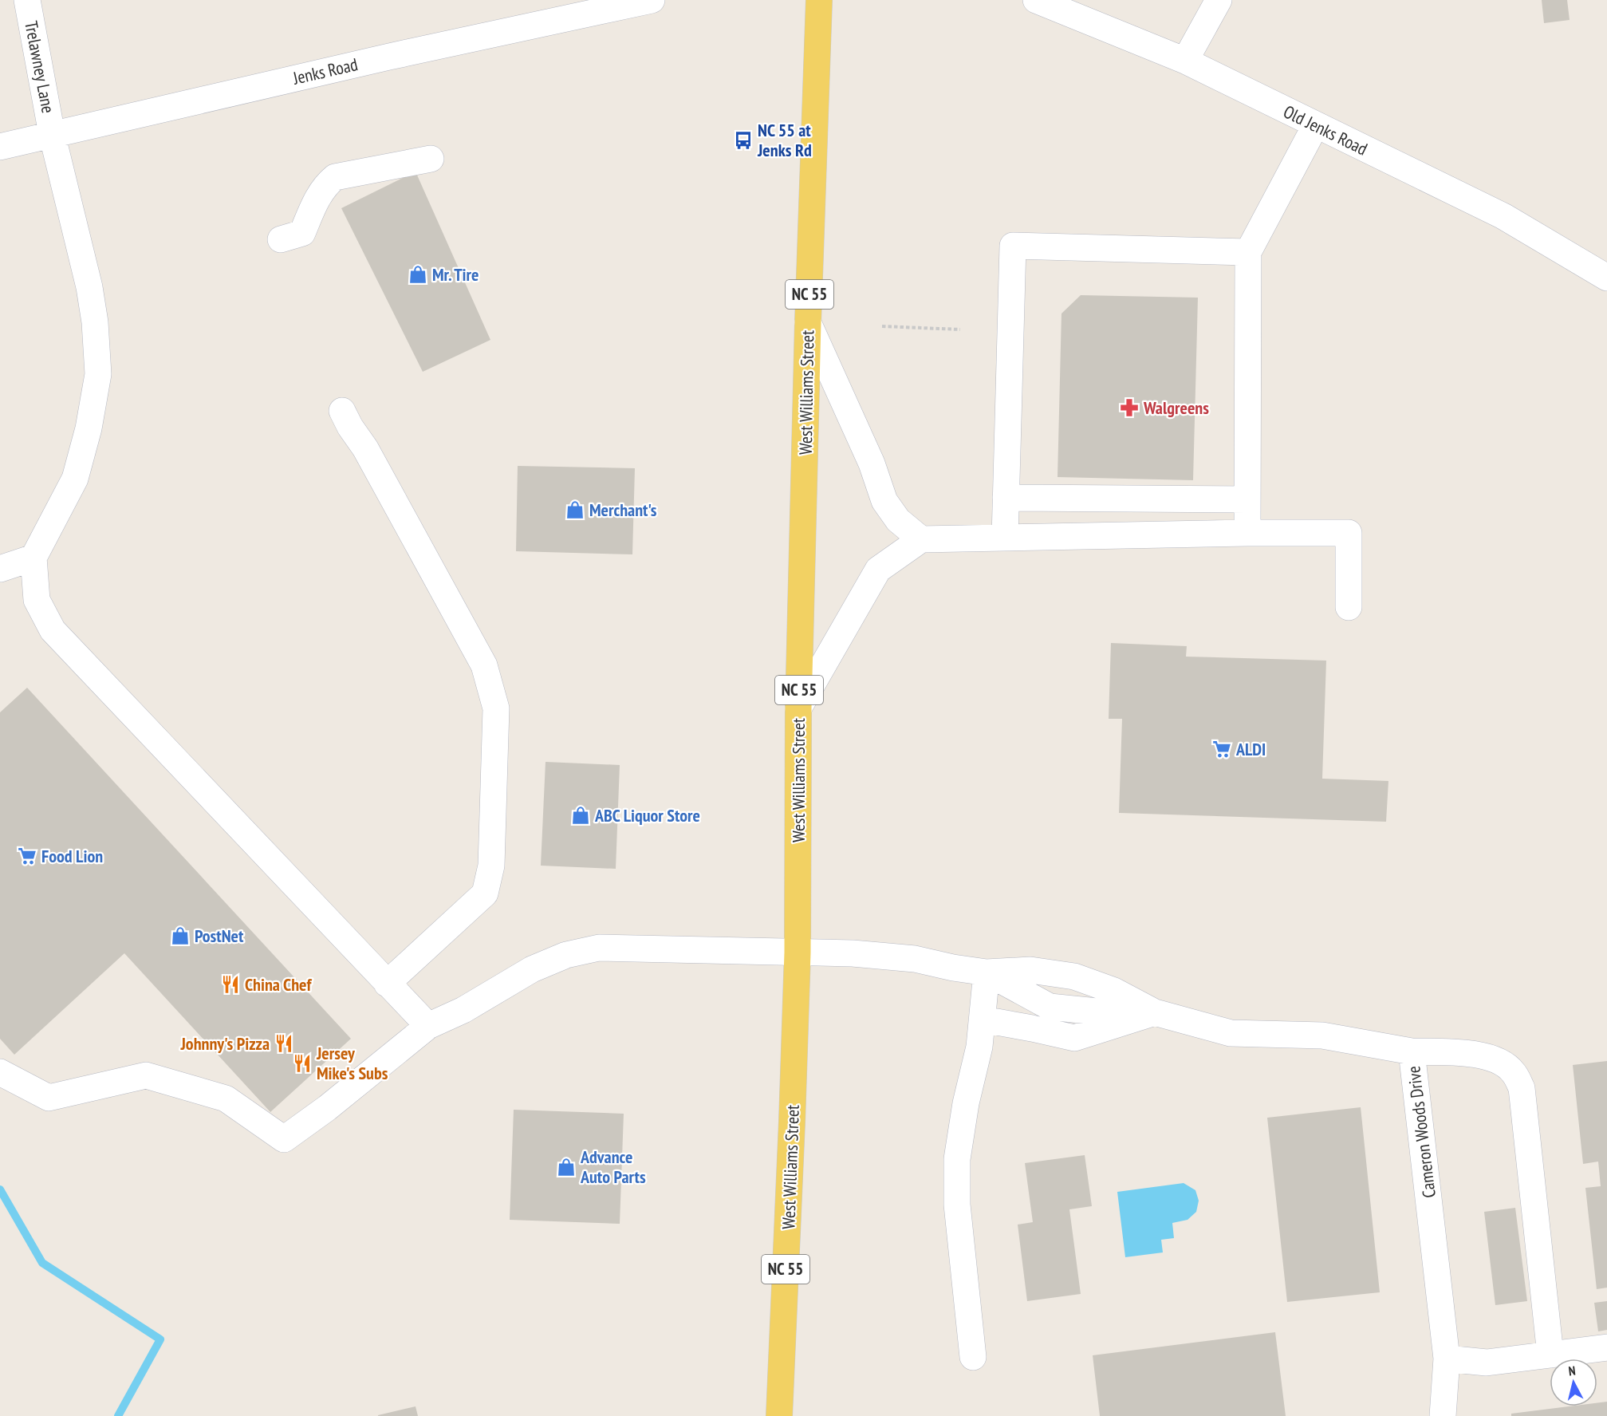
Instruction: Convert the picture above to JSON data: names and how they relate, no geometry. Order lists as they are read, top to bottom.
{
  "streets": {
    "main road": ["NC 55", "West Williams Street"],
    "street": [
      "Trelawney Lane",
      "Jenks Road",
      "Old Jenks Road",
      "Cameron Woods Drive"
    ]
  },
  "crossings": [
    ["Trelawney Lane", "Jenks Road"],
    ["West Williams Street", "Cameron Woods Drive"]
  ],
  "places": {
    "bus stop": ["NC 55 at Jenks Rd"],
    "shop": [
      "Mr. Tire",
      "Merchant's",
      "ABC Liquor Store",
      "PostNet",
      "Advance Auto Parts"
    ],
    "pharmacy": ["Walgreens"],
    "supermarket": ["ALDI", "Food Lion"],
    "restaurant": ["China Chef", "Johnny's Pizza", "Jersey Mike's Subs"]
  },
  "north": "top"
}
